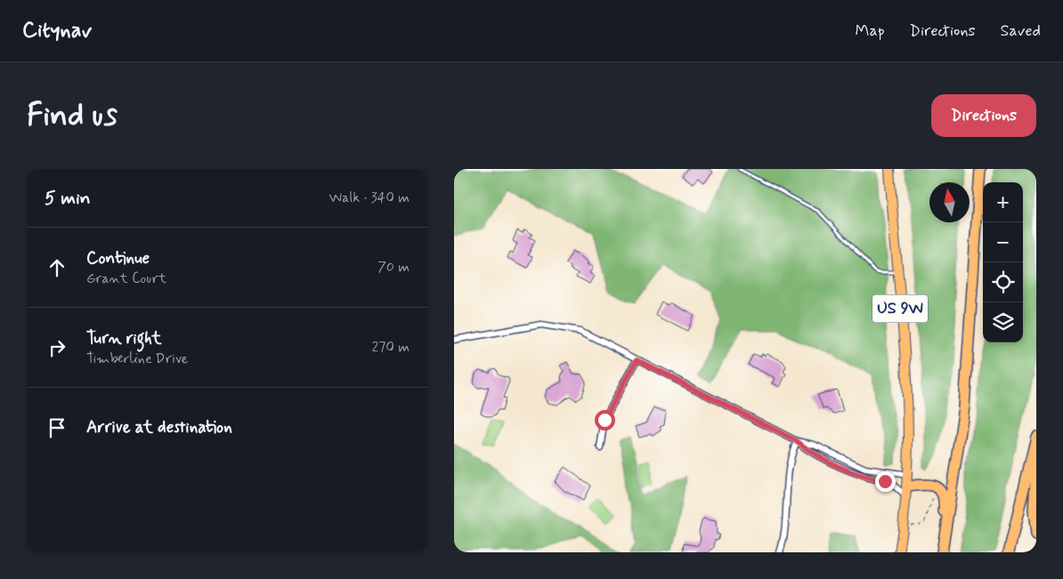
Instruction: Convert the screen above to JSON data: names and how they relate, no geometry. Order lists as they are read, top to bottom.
{
  "streets": {
    "main road": ["US 9W"]
  },
  "north": "top",
  "page": {
    "header": "Citynav",
    "nav": ["Map", "Directions", "Saved"],
    "buttons": "Directions",
    "title": "Find us",
    "heading": ["5 min", "Walk · 340 m"],
    "map_buttons": ["+", "−"],
    "list": [
      ["Continue", "Grant Court", "70 m"],
      ["Turn right", "Timberline Drive", "270 m"],
      "Arrive at destination"
    ]
  }
}
